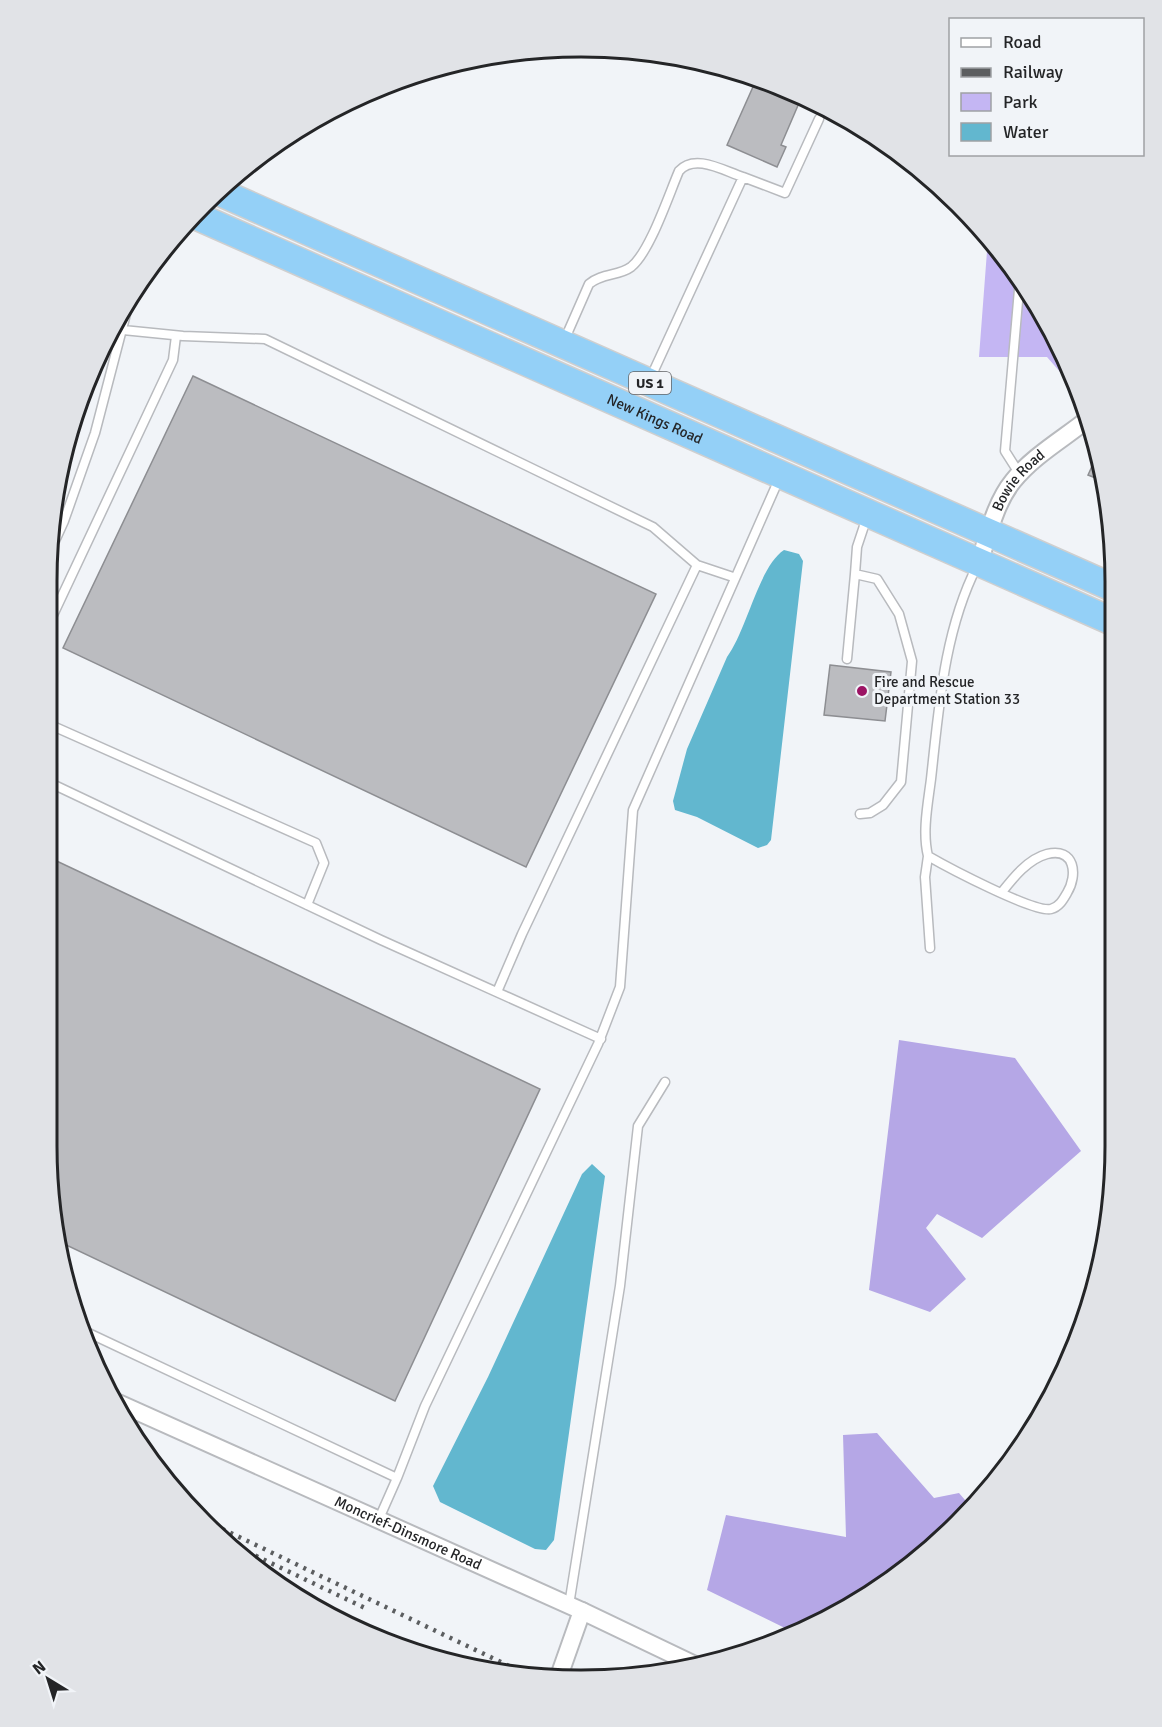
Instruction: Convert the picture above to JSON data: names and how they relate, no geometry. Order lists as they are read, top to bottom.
{
  "streets": {
    "highway": ["US 1", "New Kings Road"],
    "street": ["Bowie Road", "Moncrief-Dinsmore Road"]
  },
  "crossings": [
    ["New Kings Road", "Bowie Road"]
  ],
  "places": ["Fire and Rescue Department Station 33"],
  "legend": [
    "Road",
    "Railway",
    "Park",
    "Water"
  ],
  "north": "top left"
}
